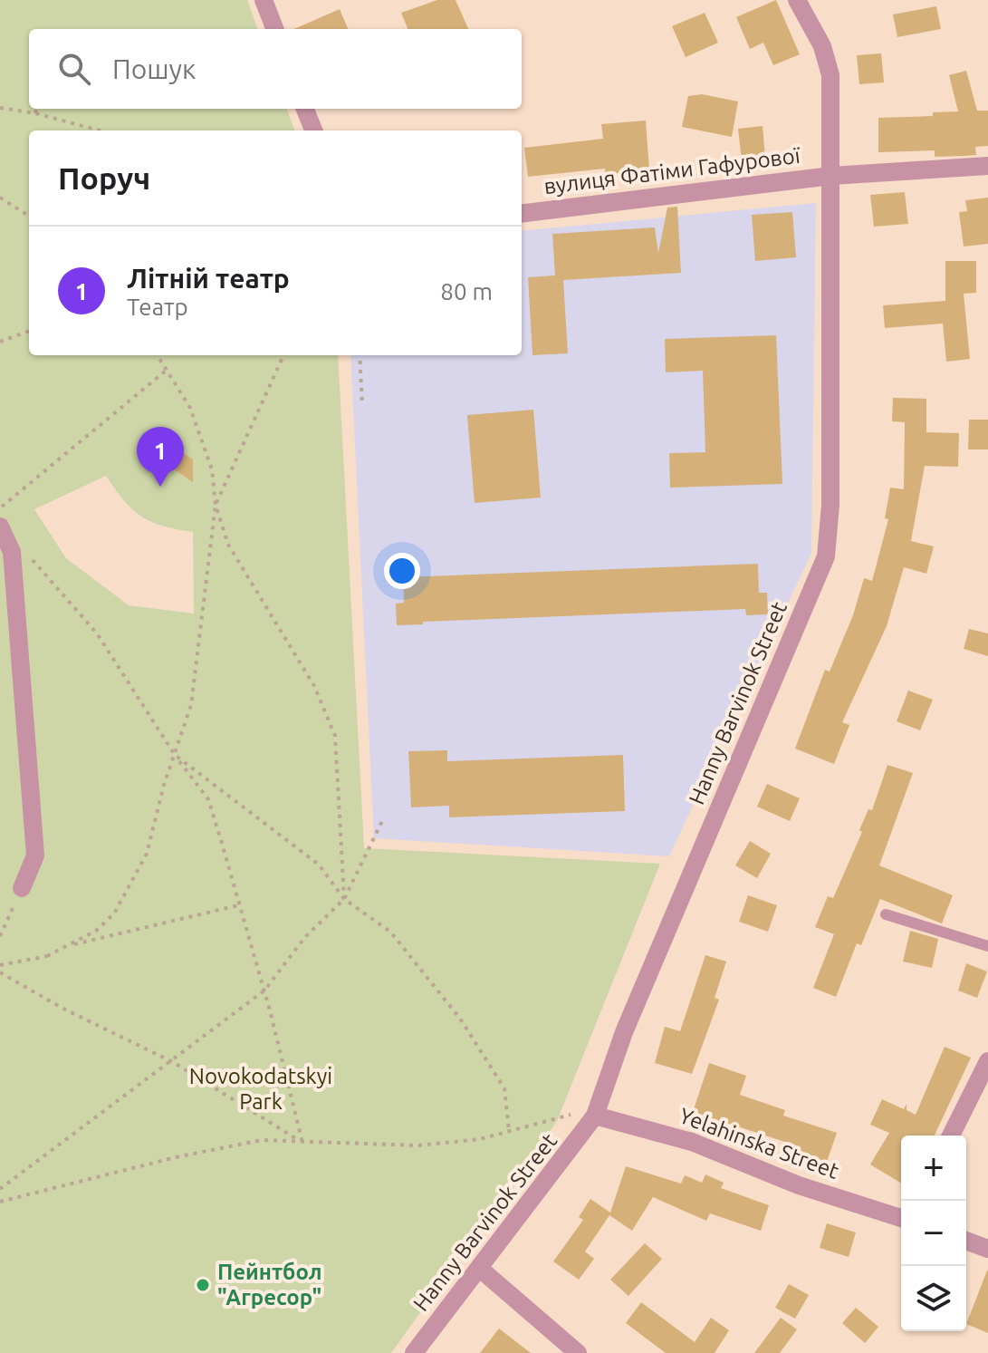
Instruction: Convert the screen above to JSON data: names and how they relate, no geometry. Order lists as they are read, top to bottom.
{
  "streets": {
    "street": ["вулиця Фатіми Гафурової", "Hanny Barvinok Street", "Yelahinska Street"]
  },
  "crossings": [
    ["вулиця Фатіми Гафурової", "Hanny Barvinok Street"],
    ["Hanny Barvinok Street", "Yelahinska Street"]
  ],
  "parks": ["Novokodatskyi Park"],
  "places": ["Пейнтбол \"Агресор\""],
  "page": {
    "search": "Пошук",
    "heading": "Поруч",
    "list": [
      {
        "mark": "1",
        "name": "Лiтнiй театр",
        "note": "Театр",
        "value": "80 m"
      }
    ],
    "pins": "1",
    "map_buttons": ["+", "−"]
  }
}
